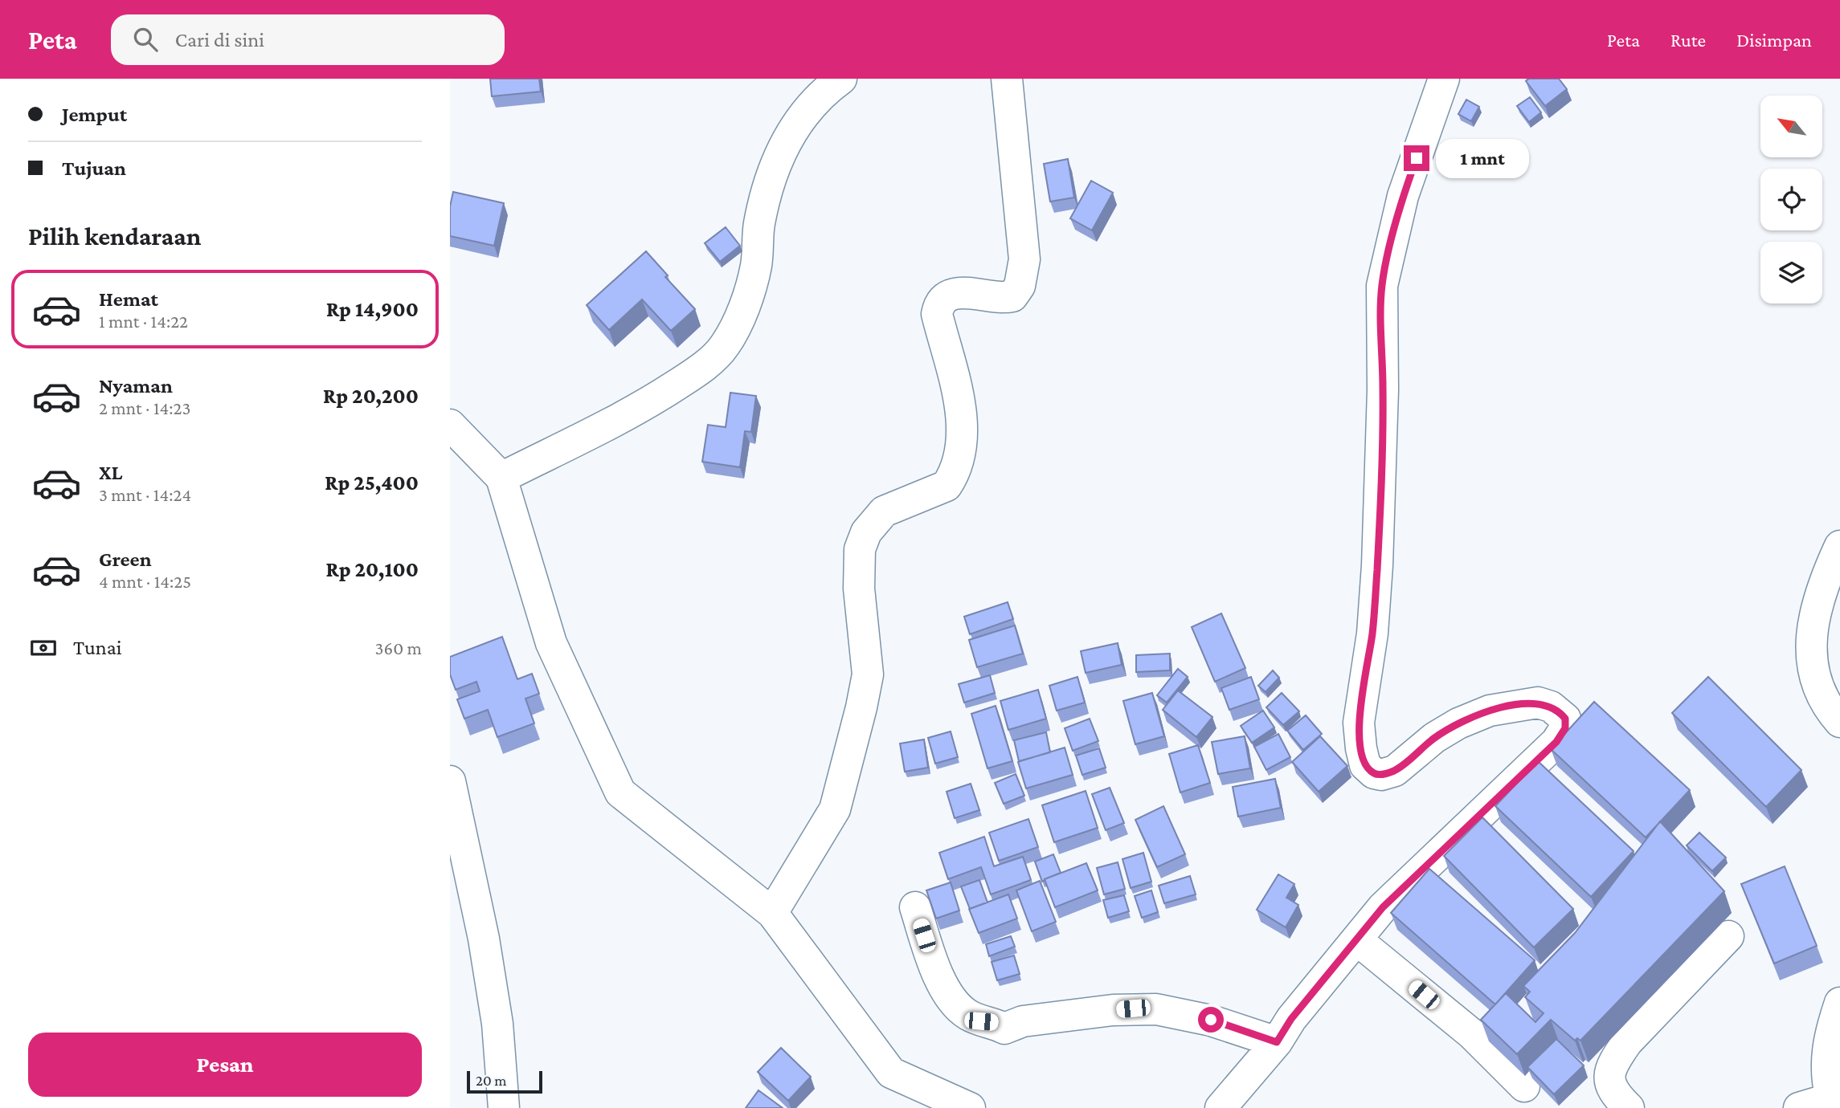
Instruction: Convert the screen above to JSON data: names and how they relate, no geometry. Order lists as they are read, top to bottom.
{
  "scale_bar": "20 m",
  "north": "top left",
  "page": {
    "header": "Peta",
    "search": "Cari di sini",
    "nav": ["Peta", "Rute", "Disimpan"],
    "banner": ["Jemput", "Tujuan"],
    "bubble": "1 mnt",
    "heading": "Pilih kendaraan",
    "list": [
      {
        "name": "Hemat",
        "note": "1 mnt · 14:22",
        "value": "Rp 14,900"
      },
      {
        "name": "Nyaman",
        "note": "2 mnt · 14:23",
        "value": "Rp 20,200"
      },
      {
        "name": "XL",
        "note": "3 mnt · 14:24",
        "value": "Rp 25,400"
      },
      {
        "name": "Green",
        "note": "4 mnt · 14:25",
        "value": "Rp 20,100"
      }
    ],
    "pay": ["Tunai", "360 m"],
    "buttons": "Pesan",
    "scale": "20 m"
  }
}
